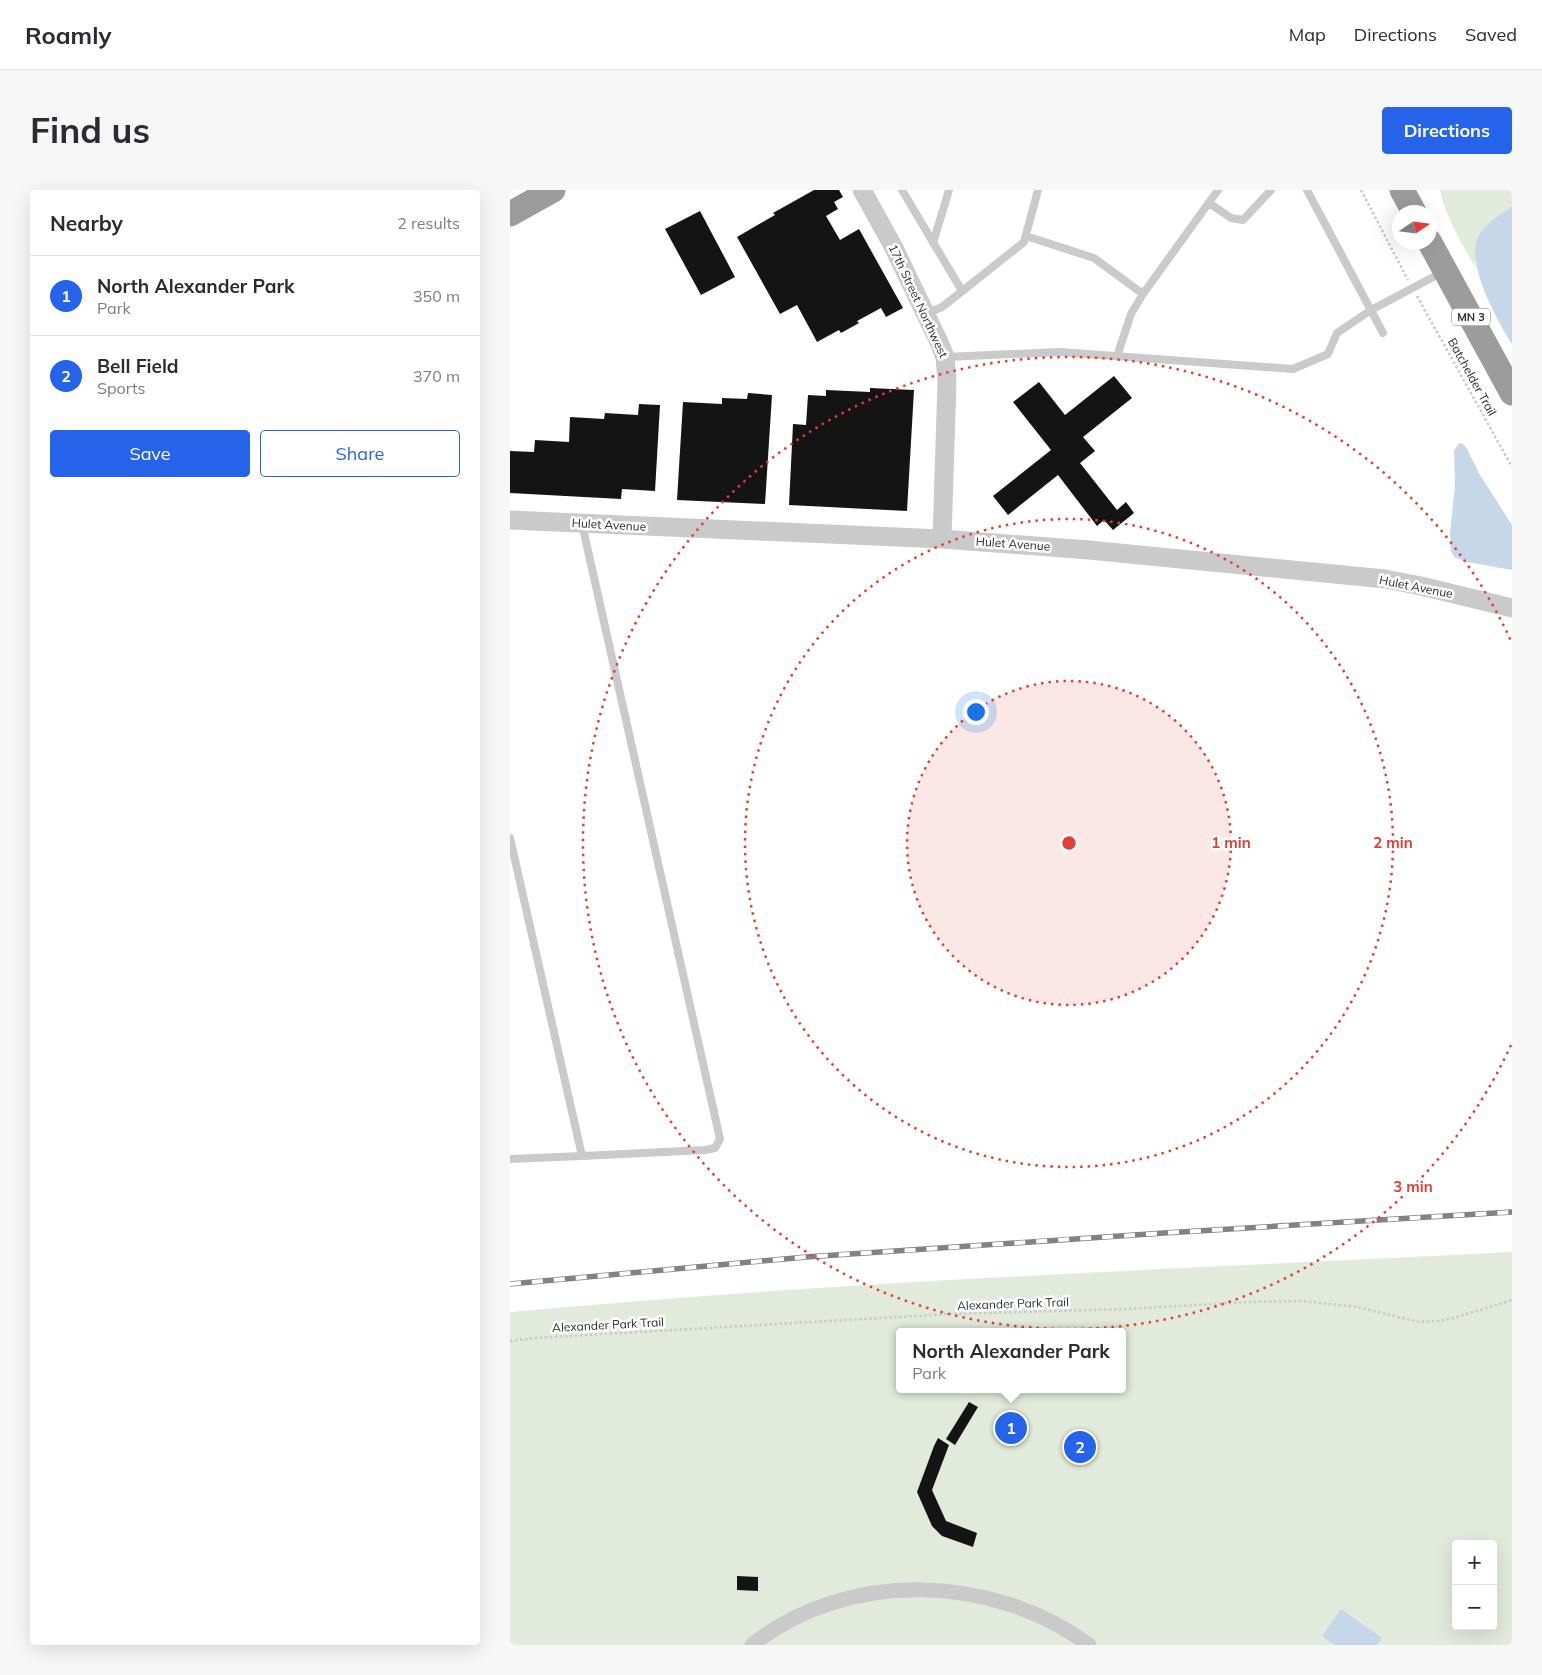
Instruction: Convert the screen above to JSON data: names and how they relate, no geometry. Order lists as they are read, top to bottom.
{
  "streets": {
    "highway": ["MN 3"],
    "street": ["17th Street Northwest", "Hulet Avenue"],
    "path": ["Batchelder Trail", "Alexander Park Trail"]
  },
  "crossings": [
    ["17th Street Northwest", "Hulet Avenue"]
  ],
  "north": "right",
  "page": {
    "header": "Roamly",
    "nav": ["Map", "Directions", "Saved"],
    "buttons": [
      "Directions",
      ["Save", "Share"]
    ],
    "title": "Find us",
    "heading": ["Nearby", "2 results"],
    "list": [
      {
        "mark": "1",
        "name": "North Alexander Park",
        "note": "Park",
        "value": "350 m"
      },
      {
        "mark": "2",
        "name": "Bell Field",
        "note": "Sports",
        "value": "370 m"
      }
    ],
    "popup": ["North Alexander Park", "Park"],
    "pins": ["1", "2"],
    "map_buttons": ["+", "−"]
  },
  "rings": ["1 min", "2 min", "3 min"]
}
